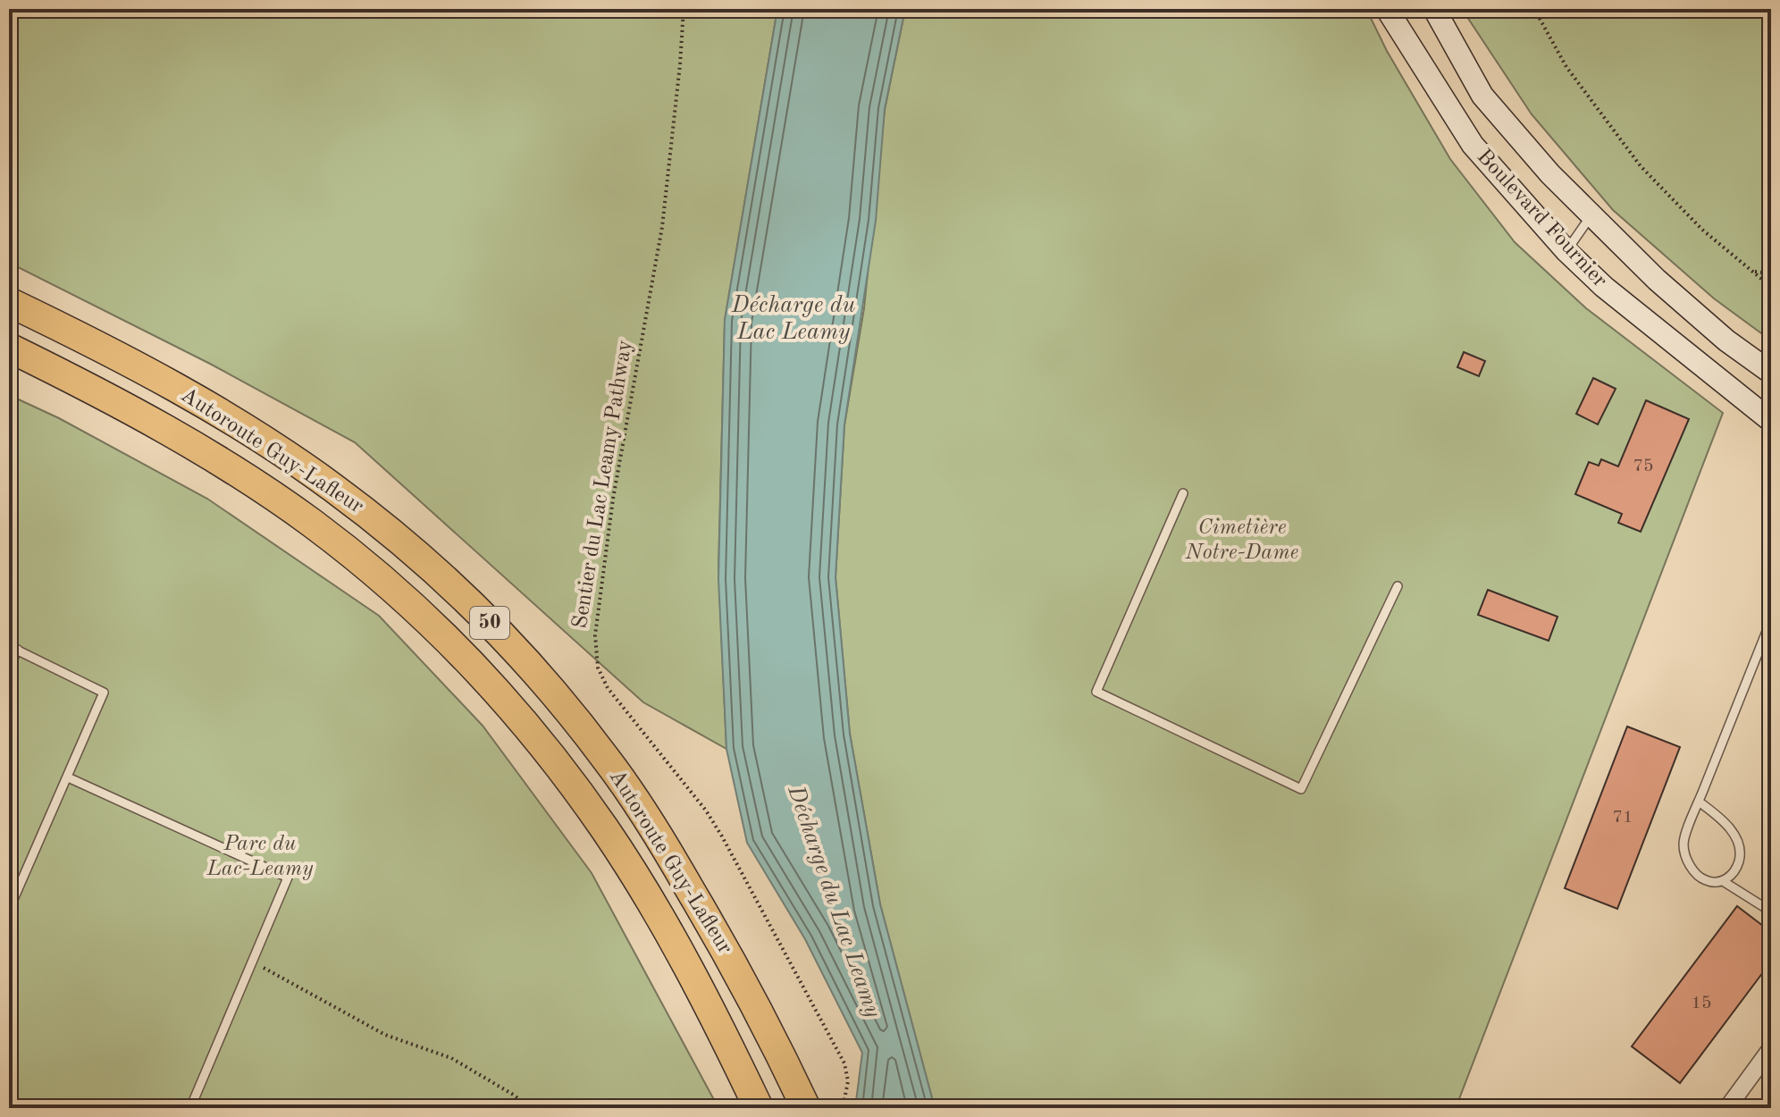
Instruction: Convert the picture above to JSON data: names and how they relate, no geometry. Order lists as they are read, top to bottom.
{
  "streets": {
    "highway": ["Autoroute Guy-Lafleur", "50"],
    "main road": ["Boulevard Fournier"],
    "path": ["Sentier du Lac Leamy Pathway"]
  },
  "water": ["Décharge du Lac Leamy"],
  "parks": ["Cimetière Notre-Dame", "Parc du Lac-Leamy"],
  "house_numbers": ["75", "71", "15"]
}
